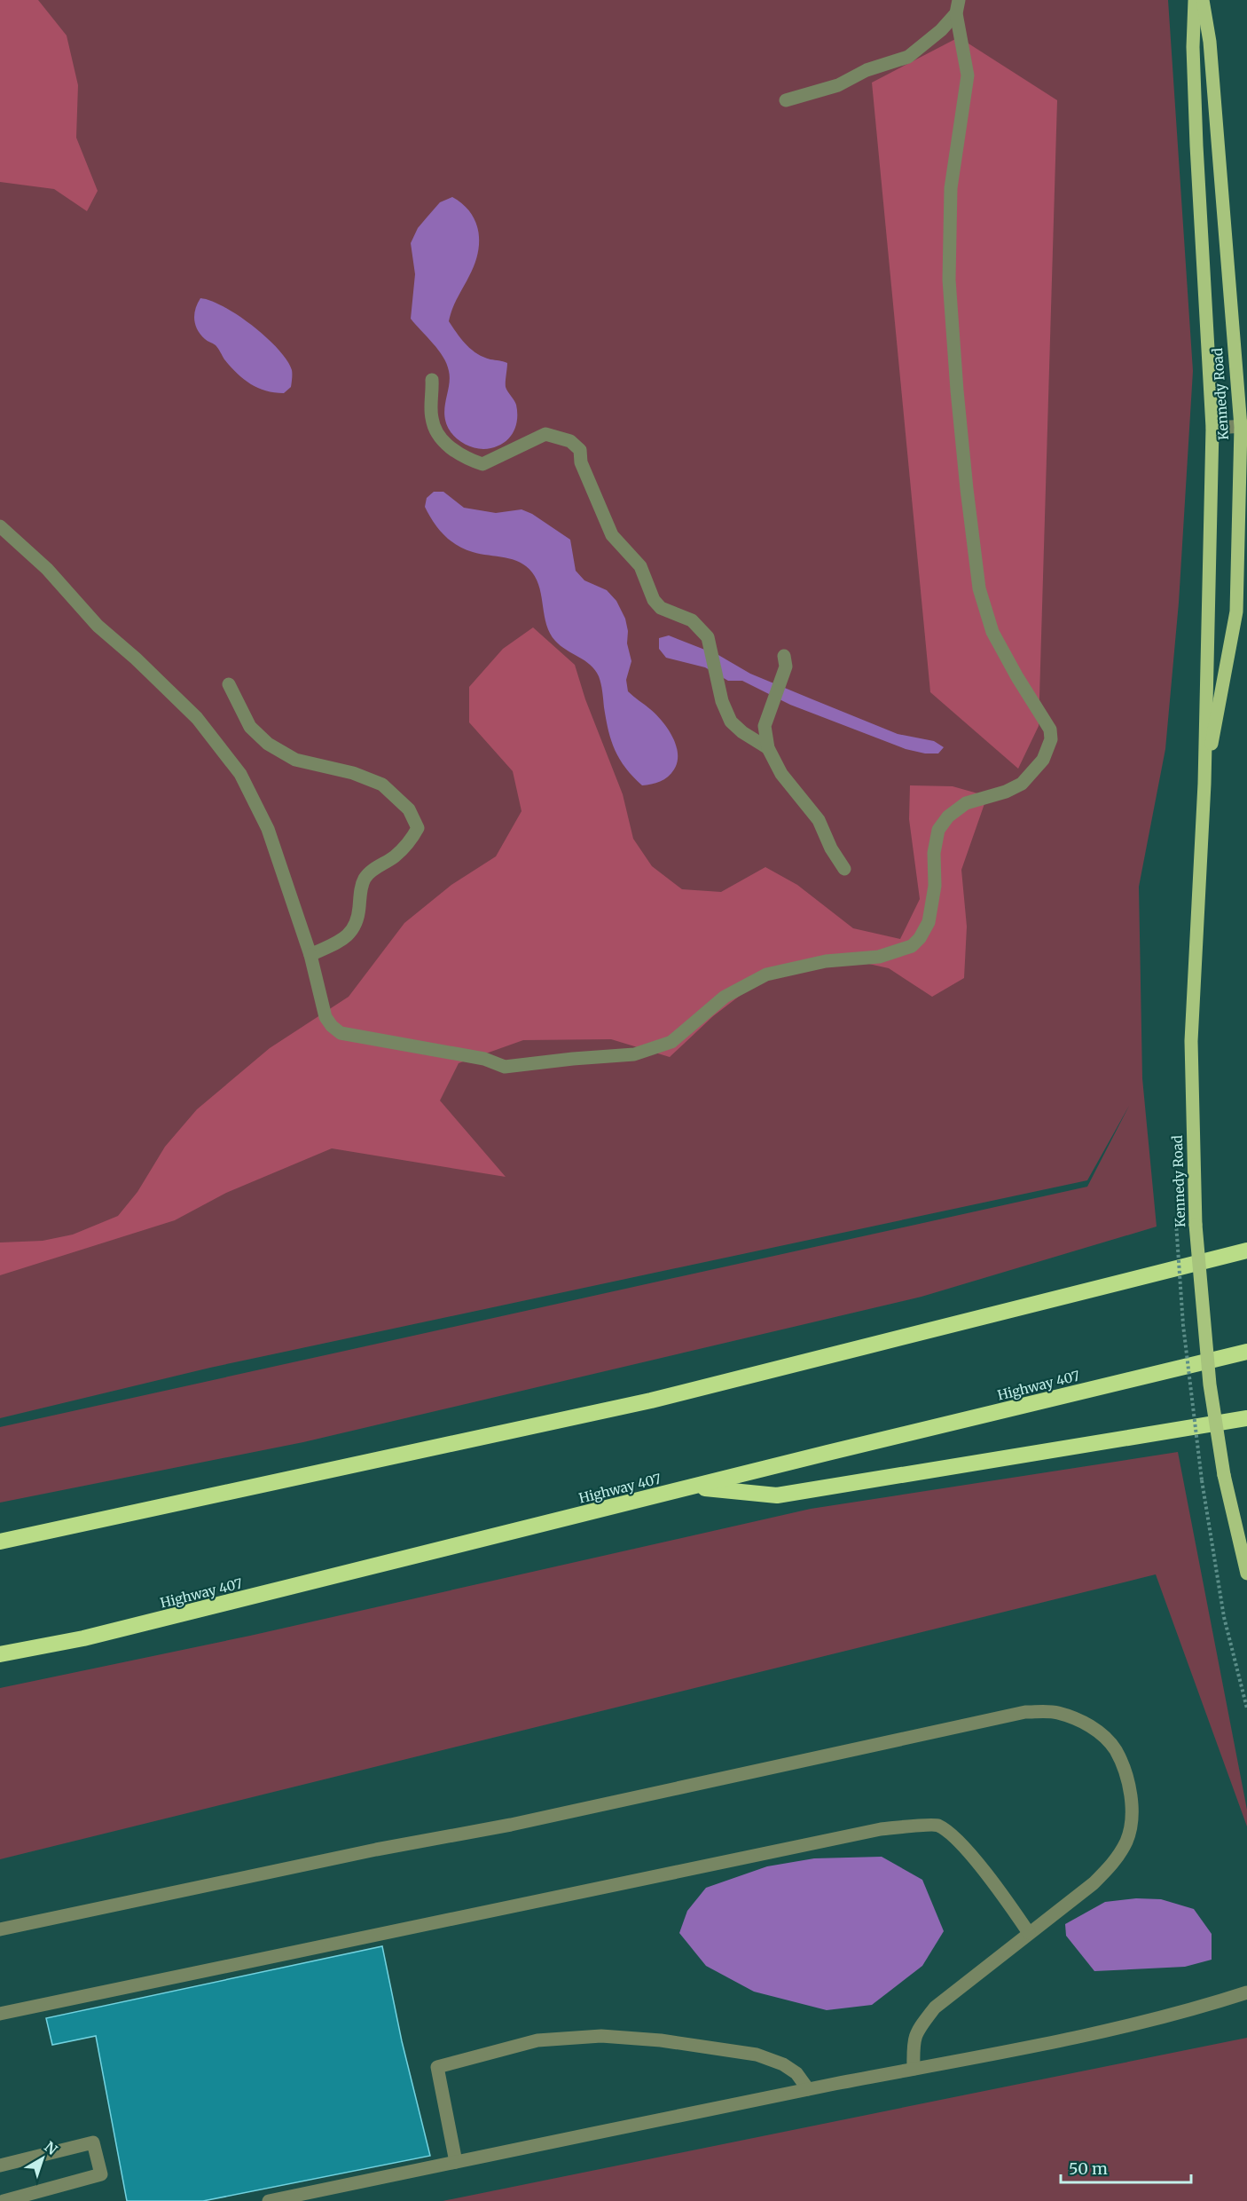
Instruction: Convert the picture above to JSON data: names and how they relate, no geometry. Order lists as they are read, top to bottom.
{
  "streets": {
    "highway": ["Highway 407"],
    "main road": ["Kennedy Road"]
  },
  "scale_bar": "50 m",
  "north": "top right"
}
